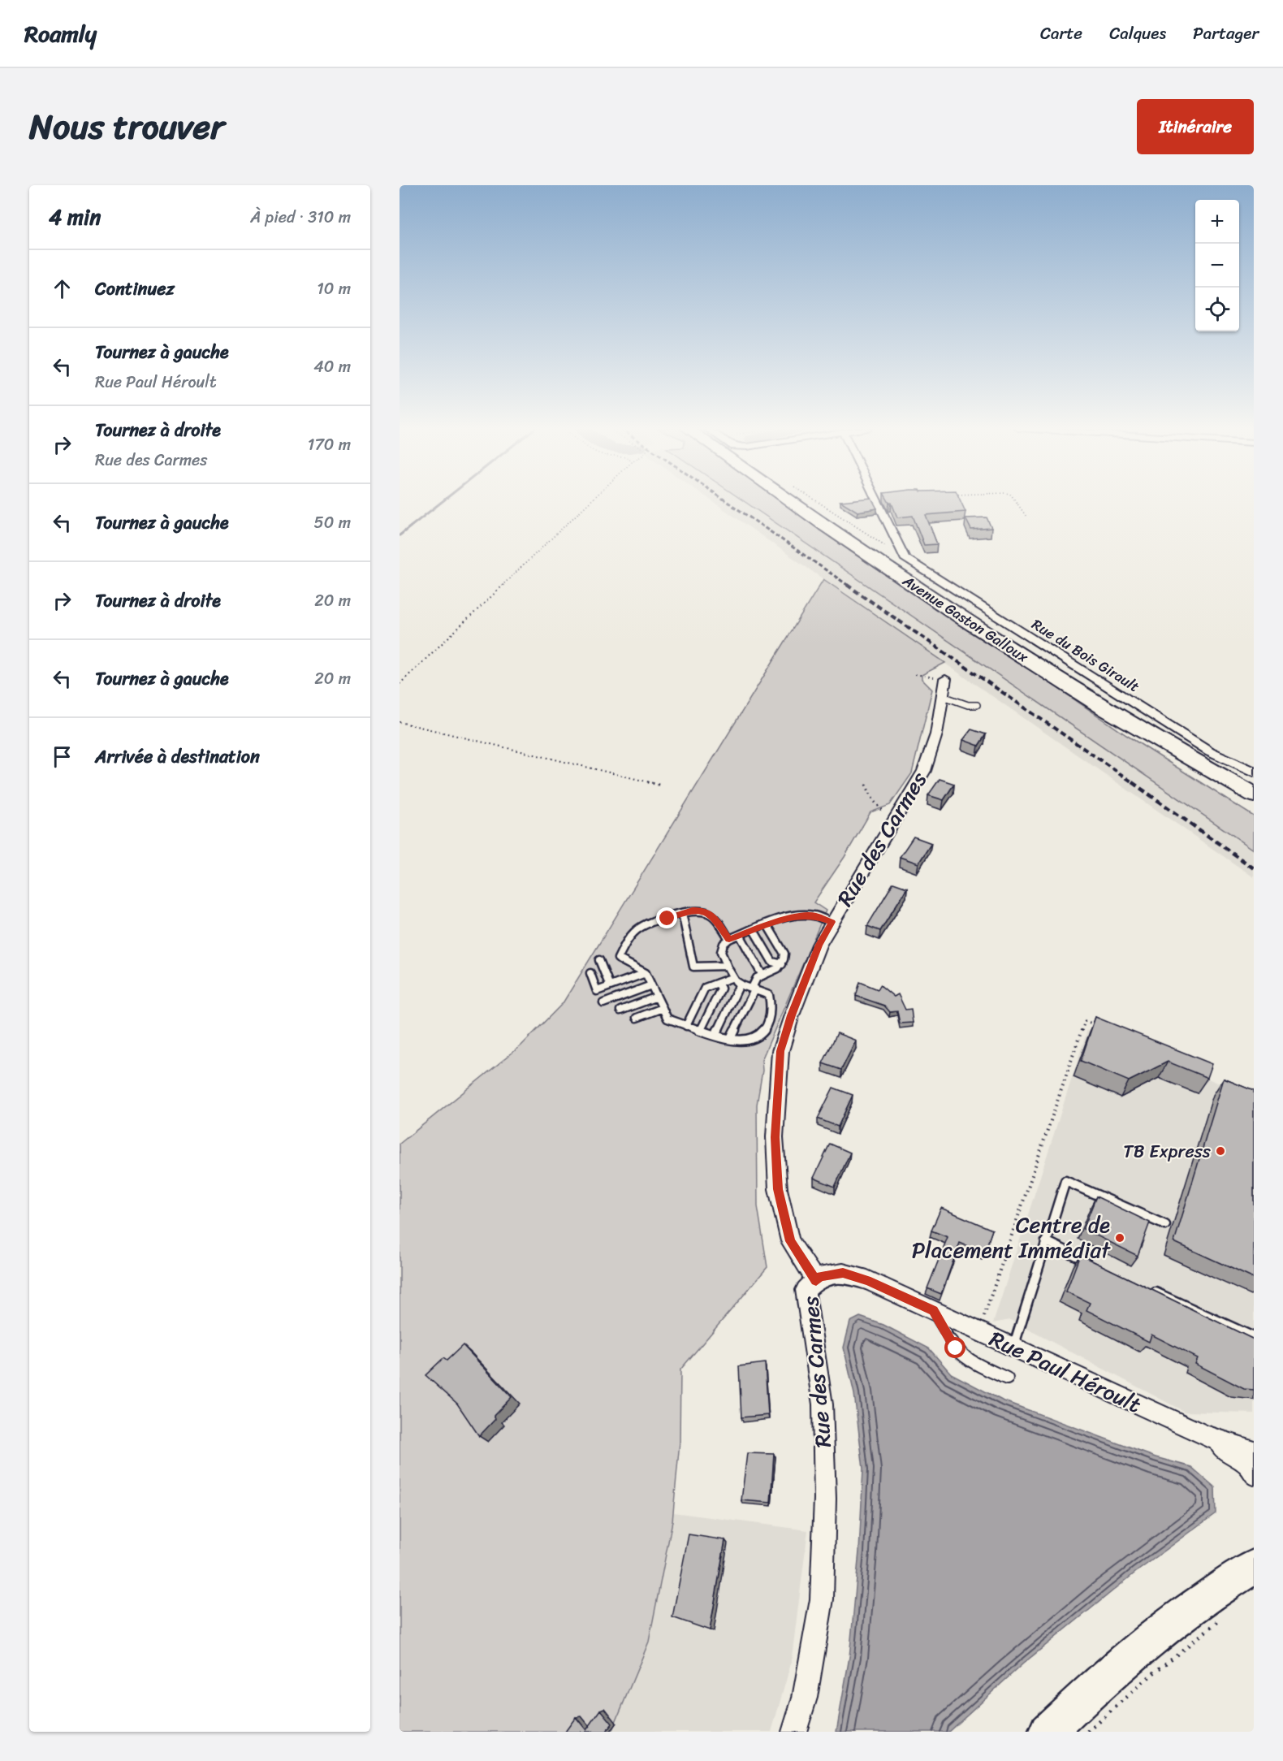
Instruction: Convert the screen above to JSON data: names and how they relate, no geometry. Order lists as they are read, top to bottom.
{
  "streets": {
    "main road": ["Avenue Gaston Galloux"],
    "street": ["Rue du Bois Girault", "Rue des Carmes", "Rue Paul Héroult"]
  },
  "crossings": [
    ["Rue des Carmes", "Rue Paul Héroult"]
  ],
  "places": ["TB Express", "Centre de Placement Immédiat"],
  "page": {
    "header": "Roamly",
    "nav": ["Carte", "Calques", "Partager"],
    "title": "Nous trouver",
    "buttons": "Itinéraire",
    "heading": ["4 min", "À pied · 310 m"],
    "map_buttons": ["+", "−"],
    "list": [
      ["Continuez", "10 m"],
      ["Tournez à gauche", "Rue Paul Héroult", "40 m"],
      ["Tournez à droite", "Rue des Carmes", "170 m"],
      ["Tournez à gauche", "50 m"],
      ["Tournez à droite", "20 m"],
      ["Tournez à gauche", "20 m"],
      "Arrivée à destination"
    ]
  }
}
